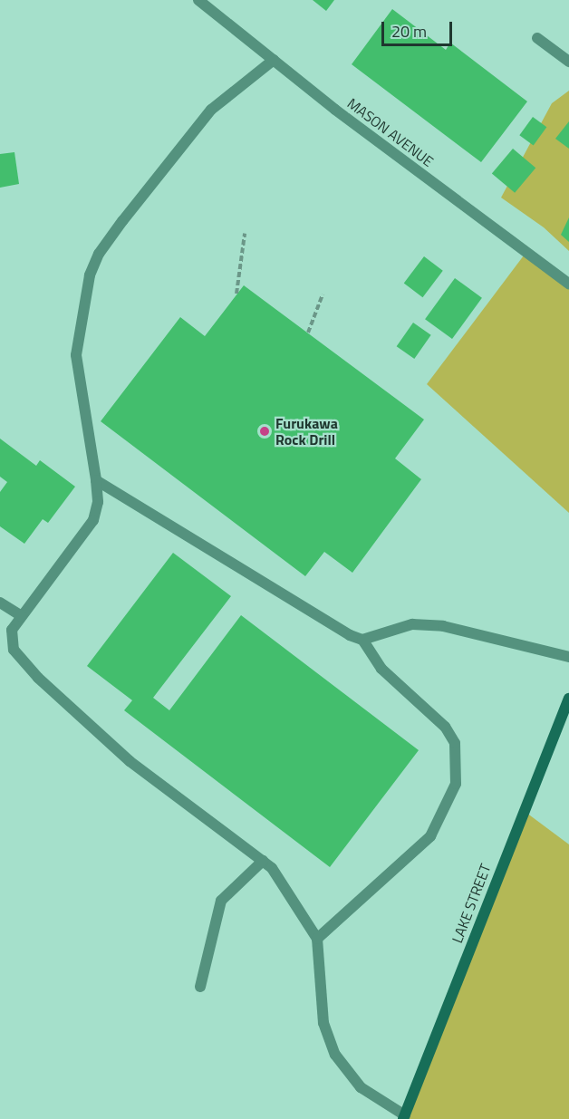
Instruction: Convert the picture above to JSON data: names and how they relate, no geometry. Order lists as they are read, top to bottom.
{
  "streets": {
    "street": ["MASON AVENUE", "LAKE STREET"]
  },
  "places": ["Furukawa Rock Drill"],
  "scale_bar": "20 m"
}
